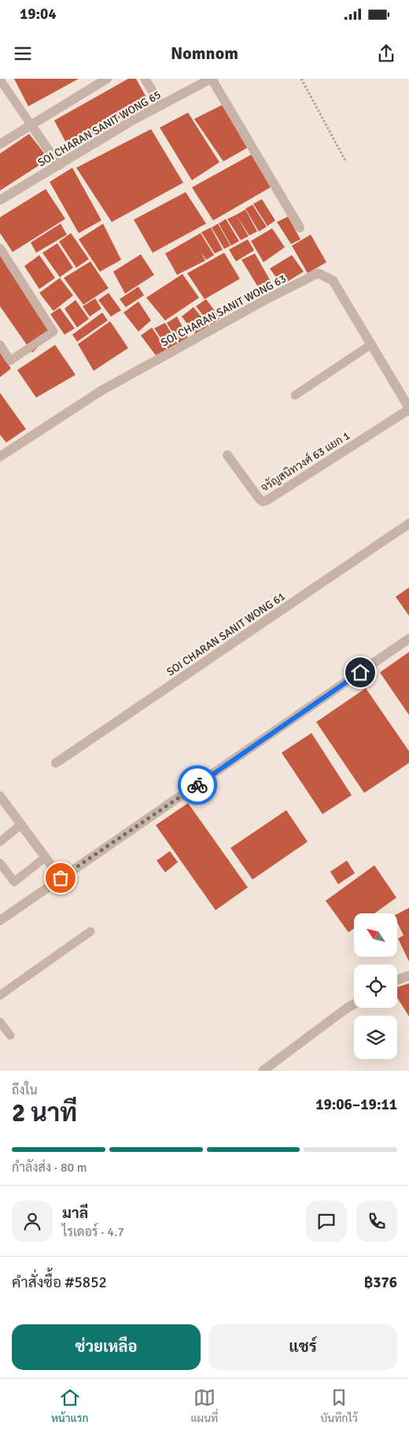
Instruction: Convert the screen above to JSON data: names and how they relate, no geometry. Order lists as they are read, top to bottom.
{
  "streets": {
    "street": [
      "SOI CHARAN SANIT WONG 65",
      "SOI CHARAN SANIT WONG 63",
      "จรัญสนิทวงศ์ 63 แยก 1",
      "SOI CHARAN SANIT WONG 61"
    ]
  },
  "crossings": [
    ["SOI CHARAN SANIT WONG 63", "จรัญสนิทวงศ์ 63 แยก 1"]
  ],
  "north": "top left",
  "page": {
    "status": "19:04",
    "header": "Nomnom",
    "heading": ["2 นาที", "ถึงใน", "19:06–19:11"],
    "panel": [
      "มาลี",
      "ไรเดอร์ · 4.7",
      "คำสั่งซื้อ #5852",
      "฿376"
    ],
    "bar": "กำลังส่ง · 80 m",
    "buttons": ["ช่วยเหลือ", "แชร์"],
    "tabs": ["หน้าแรก", "แผนที่", "บันทึกไว้"]
  }
}
